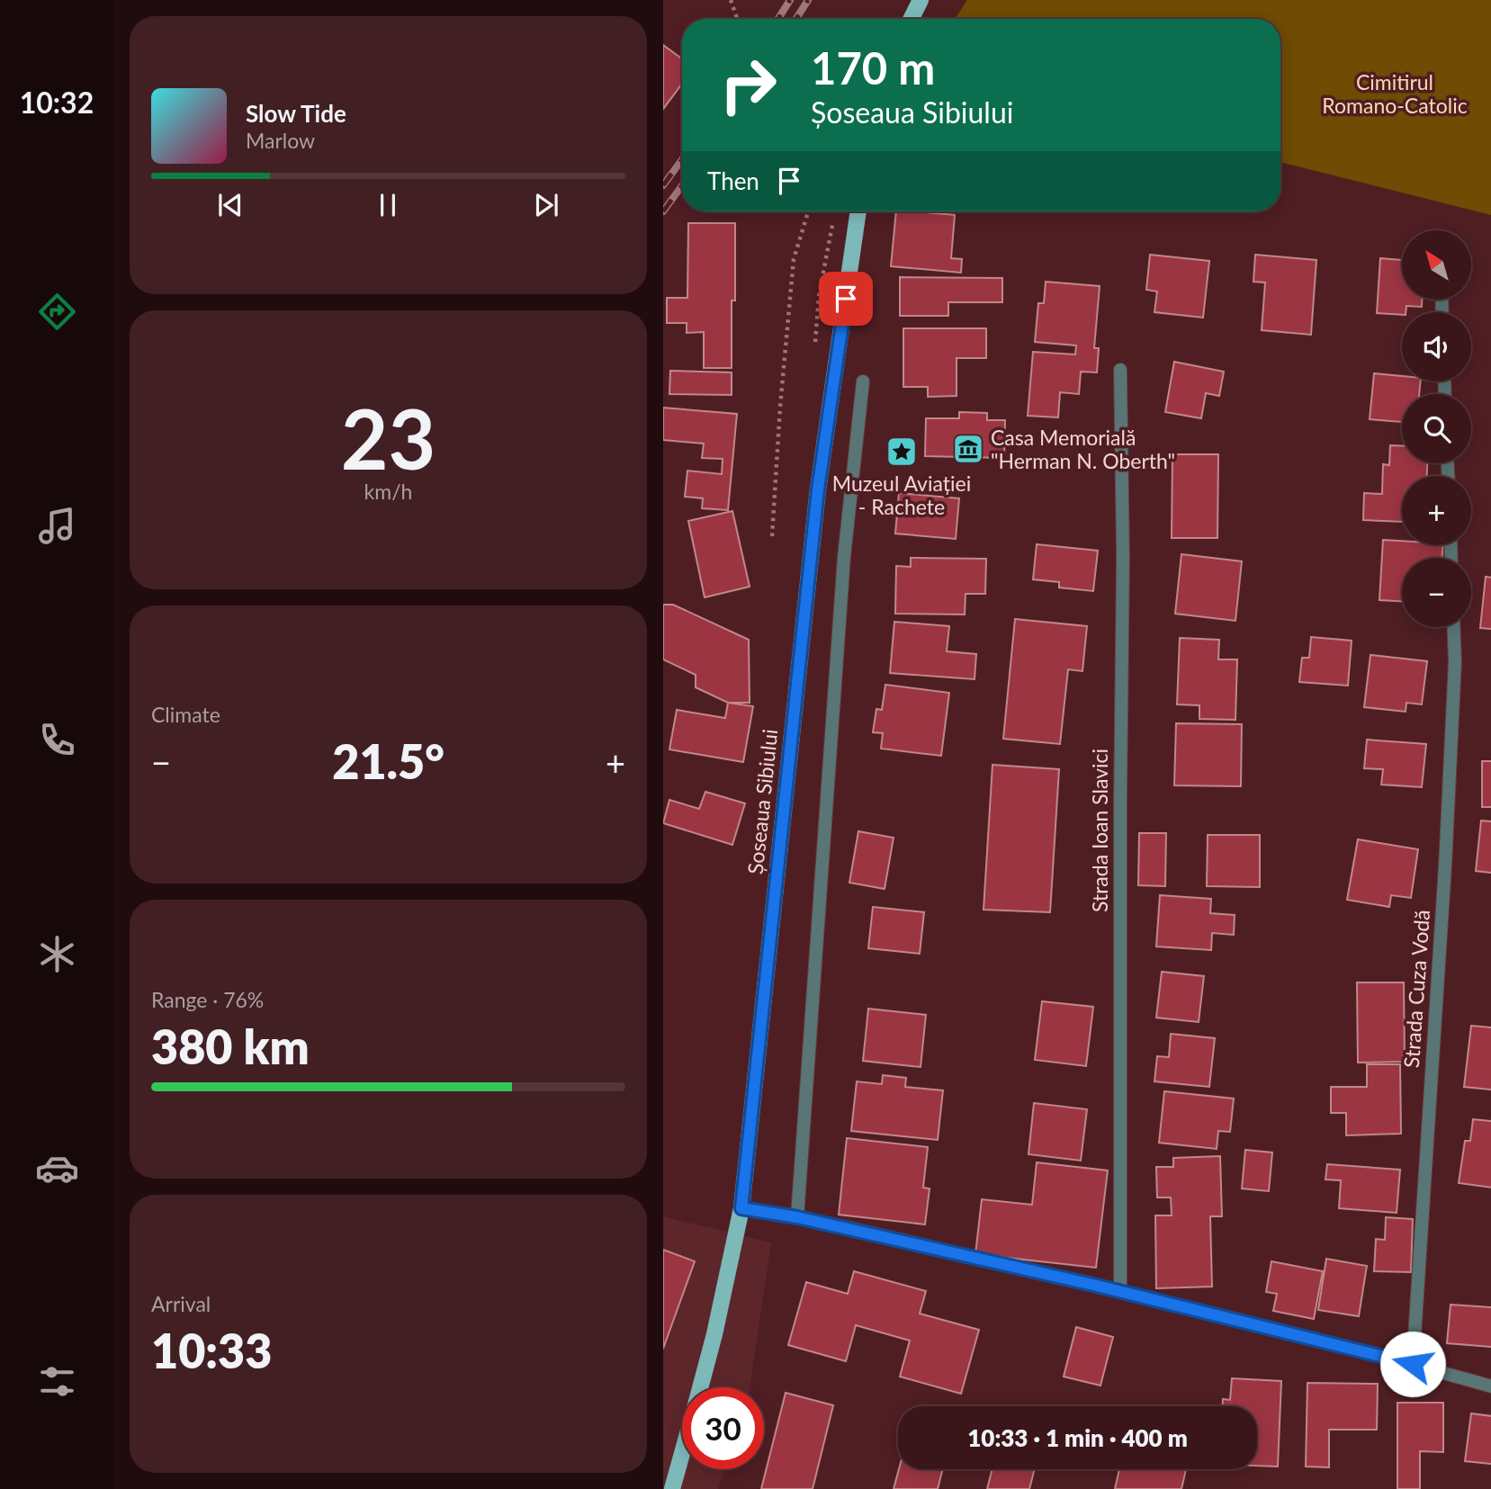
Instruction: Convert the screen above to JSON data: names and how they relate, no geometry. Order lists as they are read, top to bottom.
{
  "streets": {
    "main road": ["Șoseaua Sibiului"],
    "street": ["Strada Ioan Slavici", "Strada Cuza Vodă"]
  },
  "parks": ["Cimitirul Romano-Catolic"],
  "places": {
    "museum": ["Casa Memorială \"Herman N. Oberth\""],
    "place": ["Muzeul Aviației - Rachete"]
  },
  "north": "top left",
  "page": {
    "tabs": "10:32",
    "turn": ["170 m", "Șoseaua Sibiului"],
    "song": ["Slow Tide", "Marlow"],
    "then": "Then",
    "map_buttons": ["+", "−"],
    "tile": [
      ["23", "km/h"],
      "Climate",
      ["Range · 76%", "380 km"],
      ["Arrival", "10:33"]
    ],
    "heat": ["−", "21.5°", "+"],
    "limit": "30",
    "trip": "10:33 · 1 min · 400 m"
  }
}
